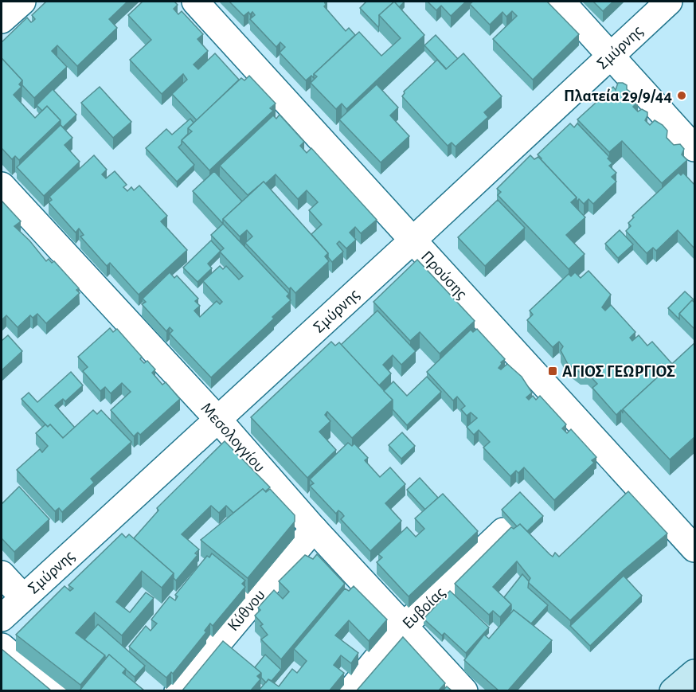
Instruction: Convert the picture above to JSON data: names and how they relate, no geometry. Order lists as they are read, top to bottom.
{
  "streets": {
    "street": [
      "Σμύρνης",
      "Προύσης",
      "Μεσολογγίου",
      "Ευβοίας",
      "Κύθνου"
    ]
  },
  "crossings": [
    ["Σμύρνης", "Προύσης"],
    ["Σμύρνης", "Μεσολογγίου"],
    ["Μεσολογγίου", "Ευβοίας"],
    ["Μεσολογγίου", "Κύθνου"]
  ],
  "places": {
    "other": ["Πλατεία 29/9/44"],
    "transit": ["ΑΓΙΟΣ ΓΕΩΡΓΙΟΣ"]
  }
}
